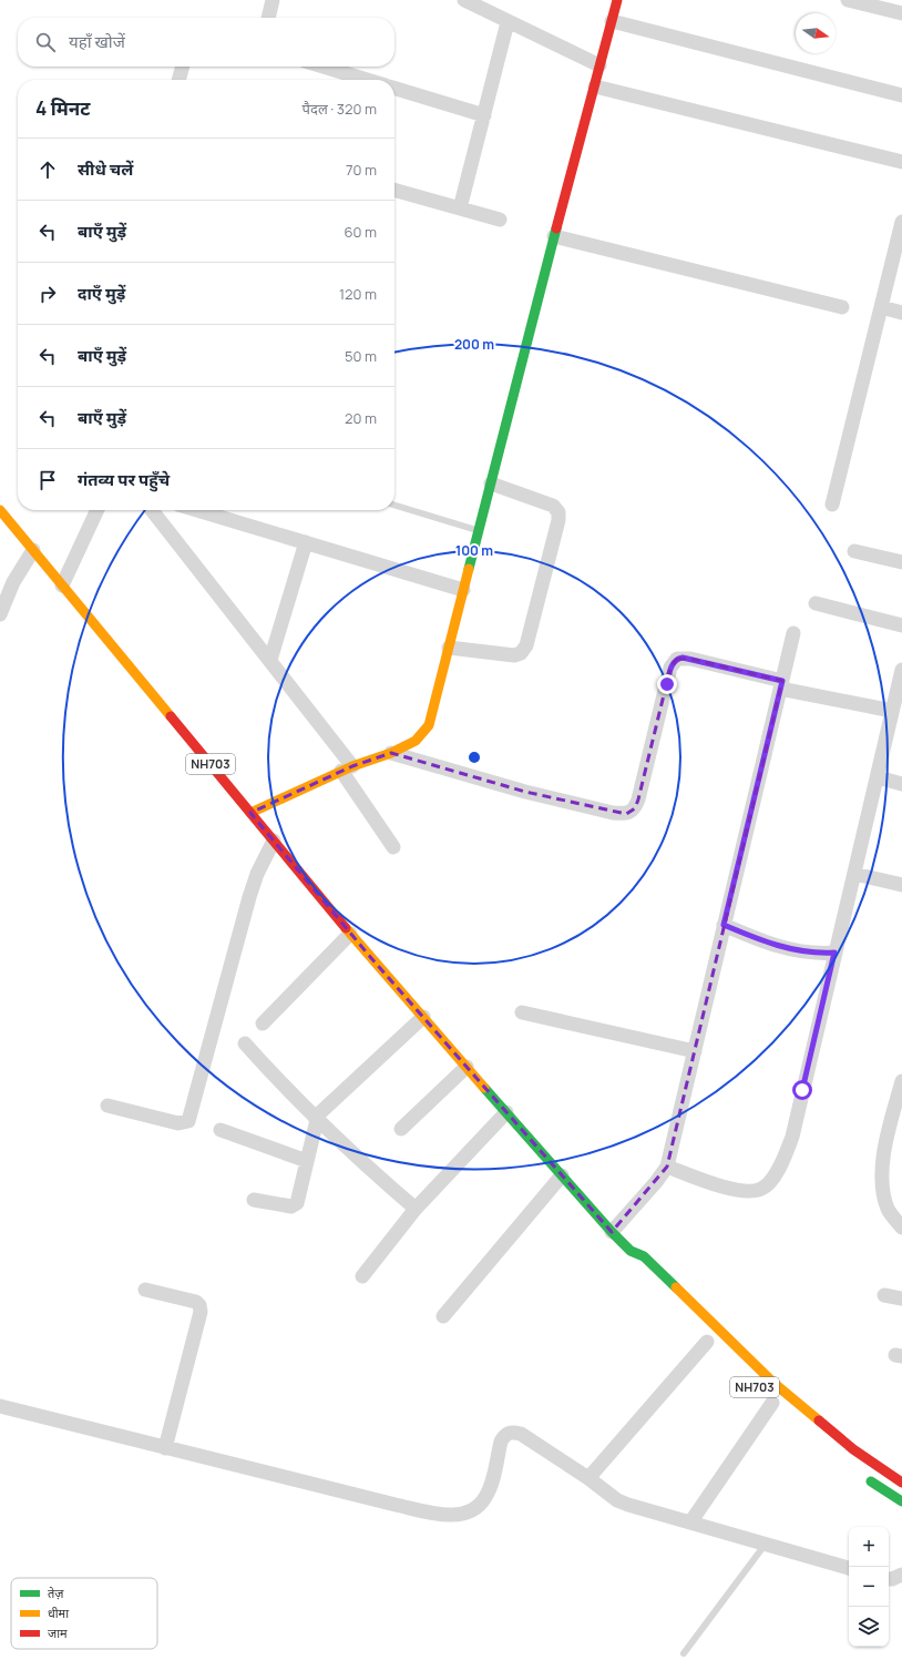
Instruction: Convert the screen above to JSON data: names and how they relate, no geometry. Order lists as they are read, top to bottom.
{
  "streets": {
    "main road": ["NH703"]
  },
  "legend": ["तेज़", "धीमा", "जाम"],
  "north": "right",
  "page": {
    "search": "यहाँ खोजें",
    "heading": ["4 मिनट", "पैदल · 320 m"],
    "list": [
      ["सीधे चलें", "70 m"],
      ["बाएँ मुड़ें", "60 m"],
      ["दाएँ मुड़ें", "120 m"],
      ["बाएँ मुड़ें", "50 m"],
      ["बाएँ मुड़ें", "20 m"],
      "गंतव्य पर पहुँचे"
    ],
    "map_buttons": ["+", "−"]
  },
  "rings": ["200 m", "100 m"]
}
